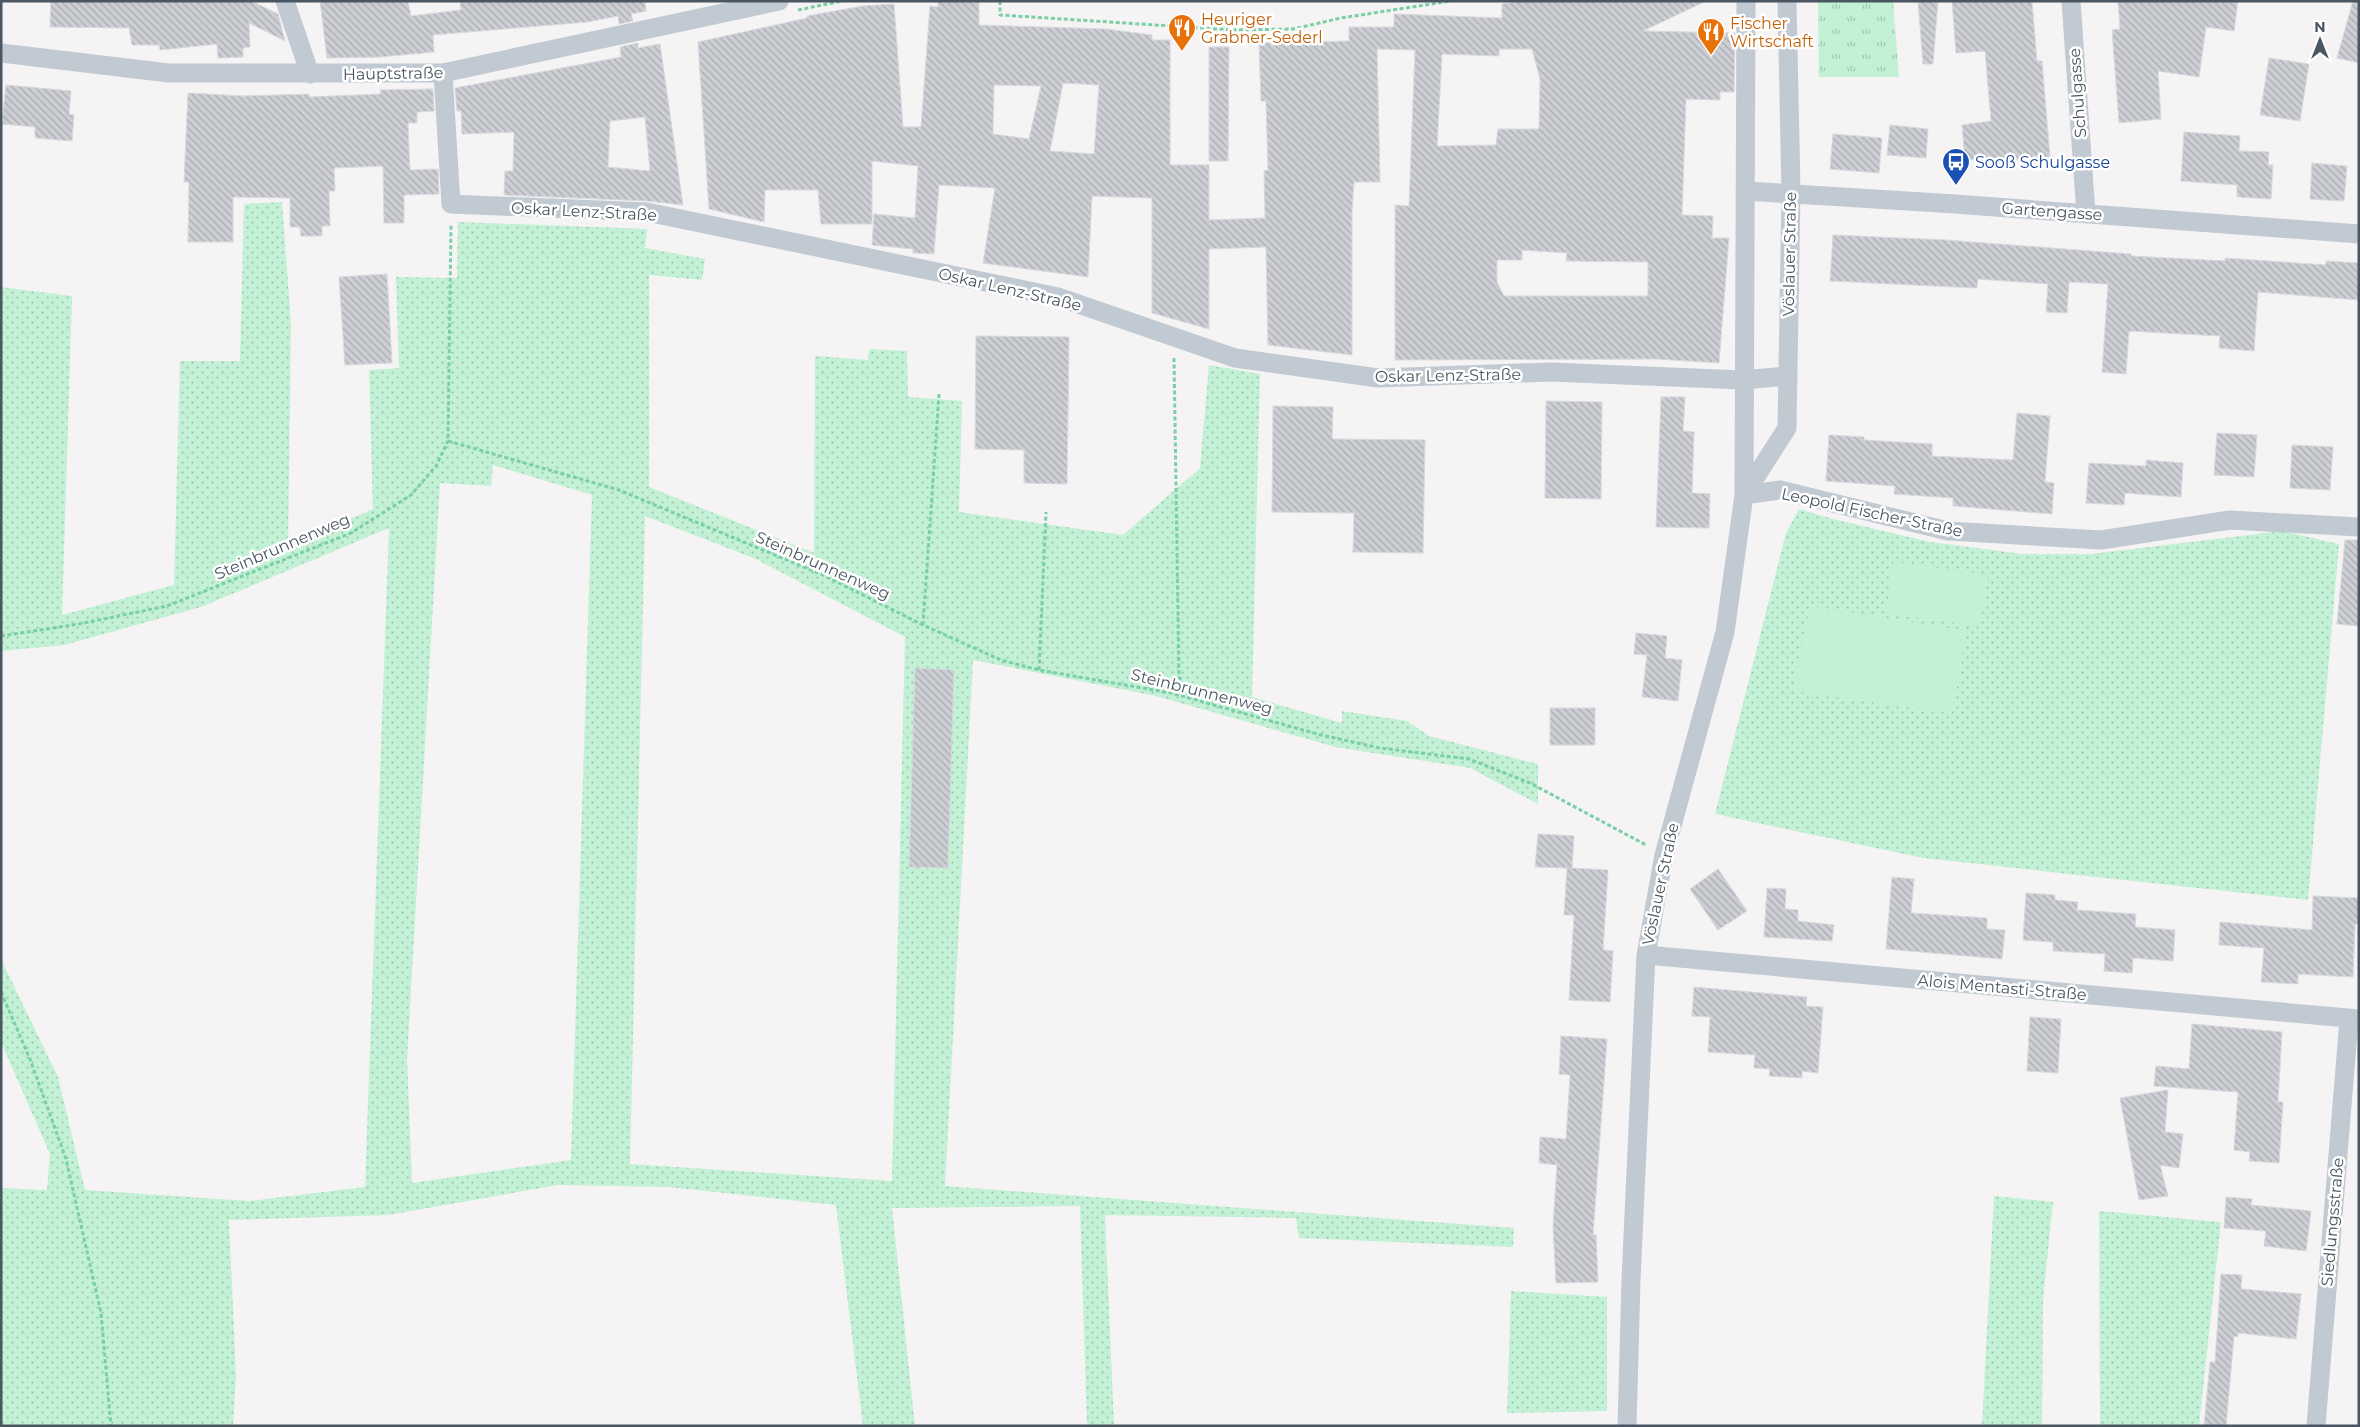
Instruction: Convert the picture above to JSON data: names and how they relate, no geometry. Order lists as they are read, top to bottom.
{
  "streets": {
    "street": [
      "Hauptstraße",
      "Schulgasse",
      "Oskar Lenz-Straße",
      "Gartengasse",
      "Vöslauer Straße",
      "Leopold Fischer-Straße",
      "Alois Mentasti-Straße",
      "Siedlungsstraße"
    ],
    "path": ["Steinbrunnenweg"]
  },
  "crossings": [
    ["Schulgasse", "Gartengasse"],
    ["Oskar Lenz-Straße", "Vöslauer Straße"],
    ["Gartengasse", "Vöslauer Straße"],
    ["Vöslauer Straße", "Leopold Fischer-Straße"],
    ["Vöslauer Straße", "Steinbrunnenweg"],
    ["Vöslauer Straße", "Alois Mentasti-Straße"],
    ["Alois Mentasti-Straße", "Siedlungsstraße"]
  ],
  "places": {
    "restaurant": ["Heuriger Grabner-Sederl", "Fischer Wirtschaft"],
    "bus stop": ["Sooß Schulgasse"]
  },
  "north": "top"
}
